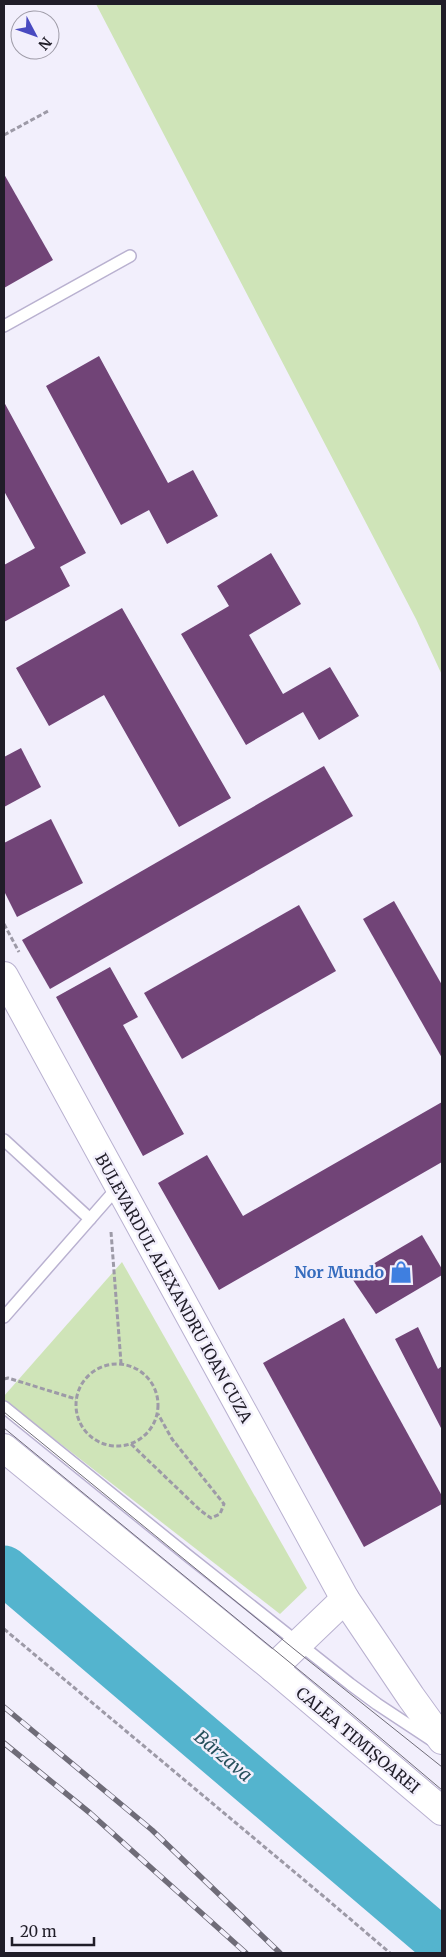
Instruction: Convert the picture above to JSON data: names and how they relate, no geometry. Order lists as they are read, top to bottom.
{
  "streets": {
    "main road": ["BULEVARDUL ALEXANDRU IOAN CUZA", "CALEA TIMIȘOAREI"]
  },
  "water": ["Bârzava"],
  "places": {
    "shop": ["Nor Mundo"]
  },
  "scale_bar": "20 m",
  "north": "bottom right"
}
